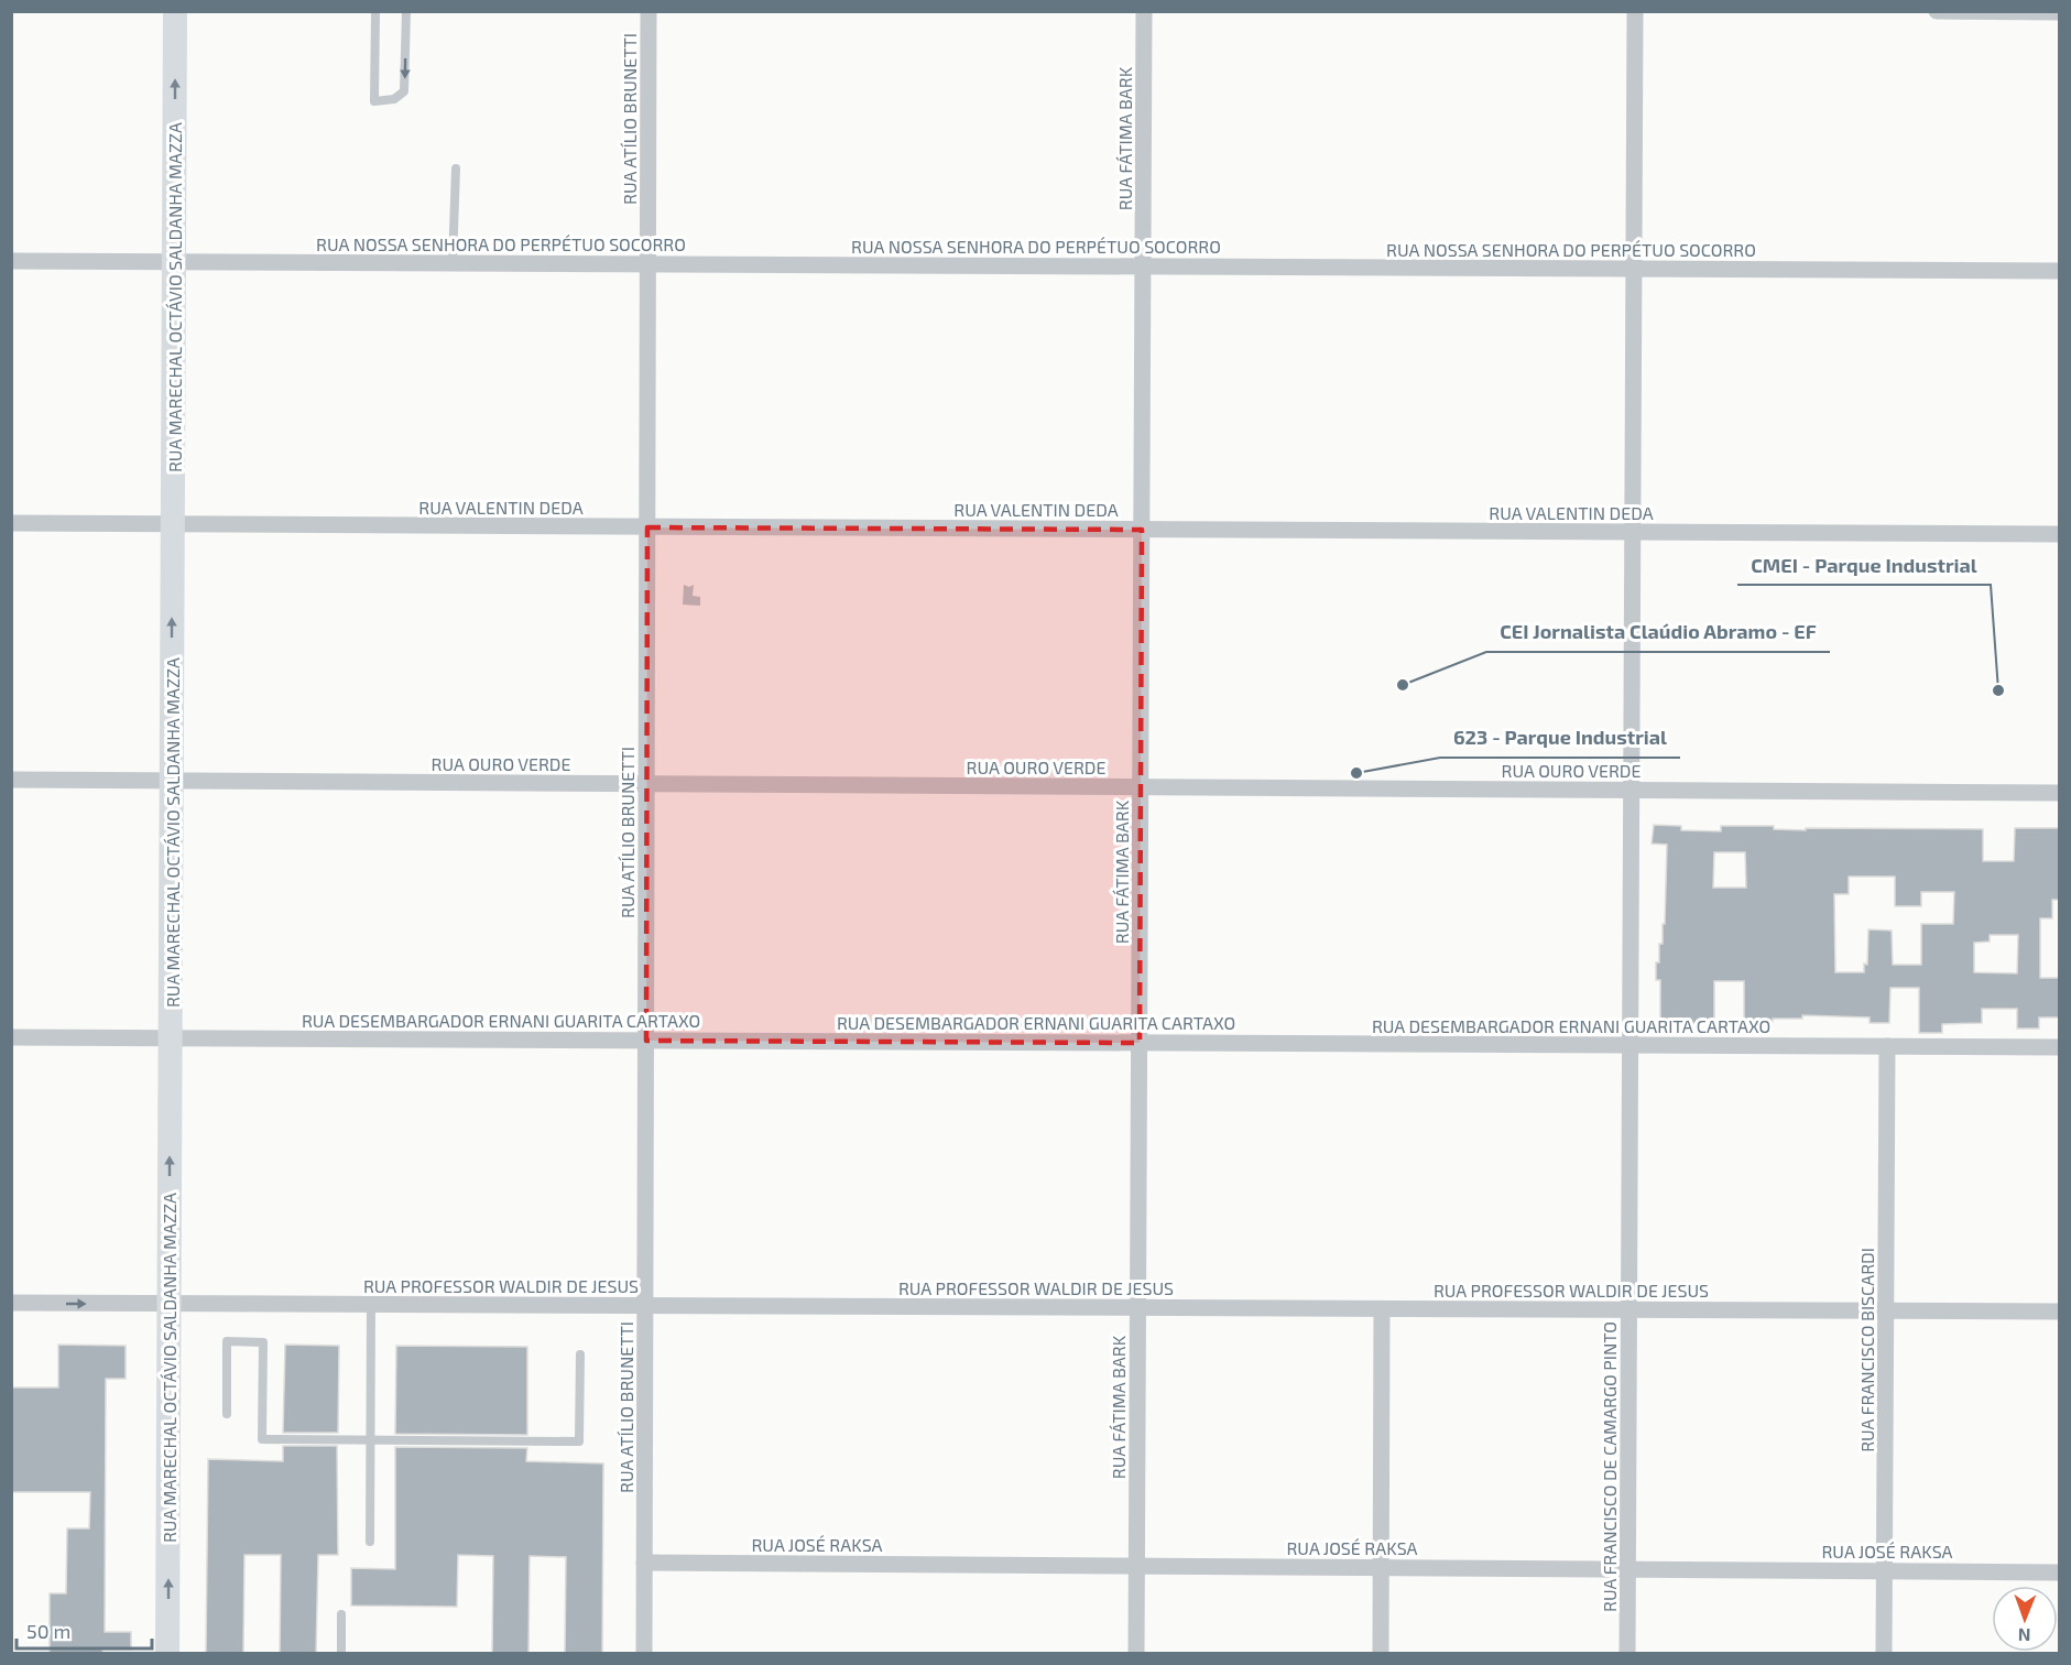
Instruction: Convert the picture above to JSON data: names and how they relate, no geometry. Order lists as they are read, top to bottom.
{
  "streets": {
    "main road": ["RUA MARECHAL OCTÁVIO SALDANHA MAZZA"],
    "street": [
      "RUA ATÍLIO BRUNETTI",
      "RUA FÁTIMA BARK",
      "RUA NOSSA SENHORA DO PERPÉTUO SOCORRO",
      "RUA VALENTIN DEDA",
      "RUA OURO VERDE",
      "RUA DESEMBARGADOR ERNANI GUARITA CARTAXO",
      "RUA PROFESSOR WALDIR DE JESUS",
      "RUA FRANCISCO BISCARDI",
      "RUA FRANCISCO DE CAMARGO PINTO",
      "RUA JOSÉ RAKSA"
    ]
  },
  "crossings": [
    ["RUA ATÍLIO BRUNETTI", "RUA NOSSA SENHORA DO PERPÉTUO SOCORRO"],
    ["RUA ATÍLIO BRUNETTI", "RUA VALENTIN DEDA"],
    ["RUA ATÍLIO BRUNETTI", "RUA OURO VERDE"],
    ["RUA ATÍLIO BRUNETTI", "RUA DESEMBARGADOR ERNANI GUARITA CARTAXO"],
    ["RUA ATÍLIO BRUNETTI", "RUA PROFESSOR WALDIR DE JESUS"],
    ["RUA ATÍLIO BRUNETTI", "RUA JOSÉ RAKSA"],
    ["RUA FÁTIMA BARK", "RUA NOSSA SENHORA DO PERPÉTUO SOCORRO"],
    ["RUA FÁTIMA BARK", "RUA VALENTIN DEDA"],
    ["RUA FÁTIMA BARK", "RUA OURO VERDE"],
    ["RUA FÁTIMA BARK", "RUA DESEMBARGADOR ERNANI GUARITA CARTAXO"],
    ["RUA FÁTIMA BARK", "RUA PROFESSOR WALDIR DE JESUS"],
    ["RUA FÁTIMA BARK", "RUA JOSÉ RAKSA"],
    ["RUA NOSSA SENHORA DO PERPÉTUO SOCORRO", "RUA MARECHAL OCTÁVIO SALDANHA MAZZA"],
    ["RUA NOSSA SENHORA DO PERPÉTUO SOCORRO", "RUA FRANCISCO DE CAMARGO PINTO"],
    ["RUA MARECHAL OCTÁVIO SALDANHA MAZZA", "RUA VALENTIN DEDA"],
    ["RUA MARECHAL OCTÁVIO SALDANHA MAZZA", "RUA OURO VERDE"],
    ["RUA MARECHAL OCTÁVIO SALDANHA MAZZA", "RUA DESEMBARGADOR ERNANI GUARITA CARTAXO"],
    ["RUA MARECHAL OCTÁVIO SALDANHA MAZZA", "RUA PROFESSOR WALDIR DE JESUS"],
    ["RUA VALENTIN DEDA", "RUA FRANCISCO DE CAMARGO PINTO"],
    ["RUA OURO VERDE", "RUA FRANCISCO DE CAMARGO PINTO"],
    ["RUA DESEMBARGADOR ERNANI GUARITA CARTAXO", "RUA FRANCISCO BISCARDI"],
    ["RUA DESEMBARGADOR ERNANI GUARITA CARTAXO", "RUA FRANCISCO DE CAMARGO PINTO"],
    ["RUA PROFESSOR WALDIR DE JESUS", "RUA FRANCISCO BISCARDI"],
    ["RUA PROFESSOR WALDIR DE JESUS", "RUA FRANCISCO DE CAMARGO PINTO"],
    ["RUA FRANCISCO BISCARDI", "RUA JOSÉ RAKSA"],
    ["RUA FRANCISCO DE CAMARGO PINTO", "RUA JOSÉ RAKSA"]
  ],
  "one_way": ["RUA MARECHAL OCTÁVIO SALDANHA MAZZA"],
  "places": ["CEI Jornalista Claúdio Abramo - EF", "CMEI - Parque Industrial", "623 - Parque Industrial"],
  "scale_bar": "50 m",
  "north": "bottom"
}
